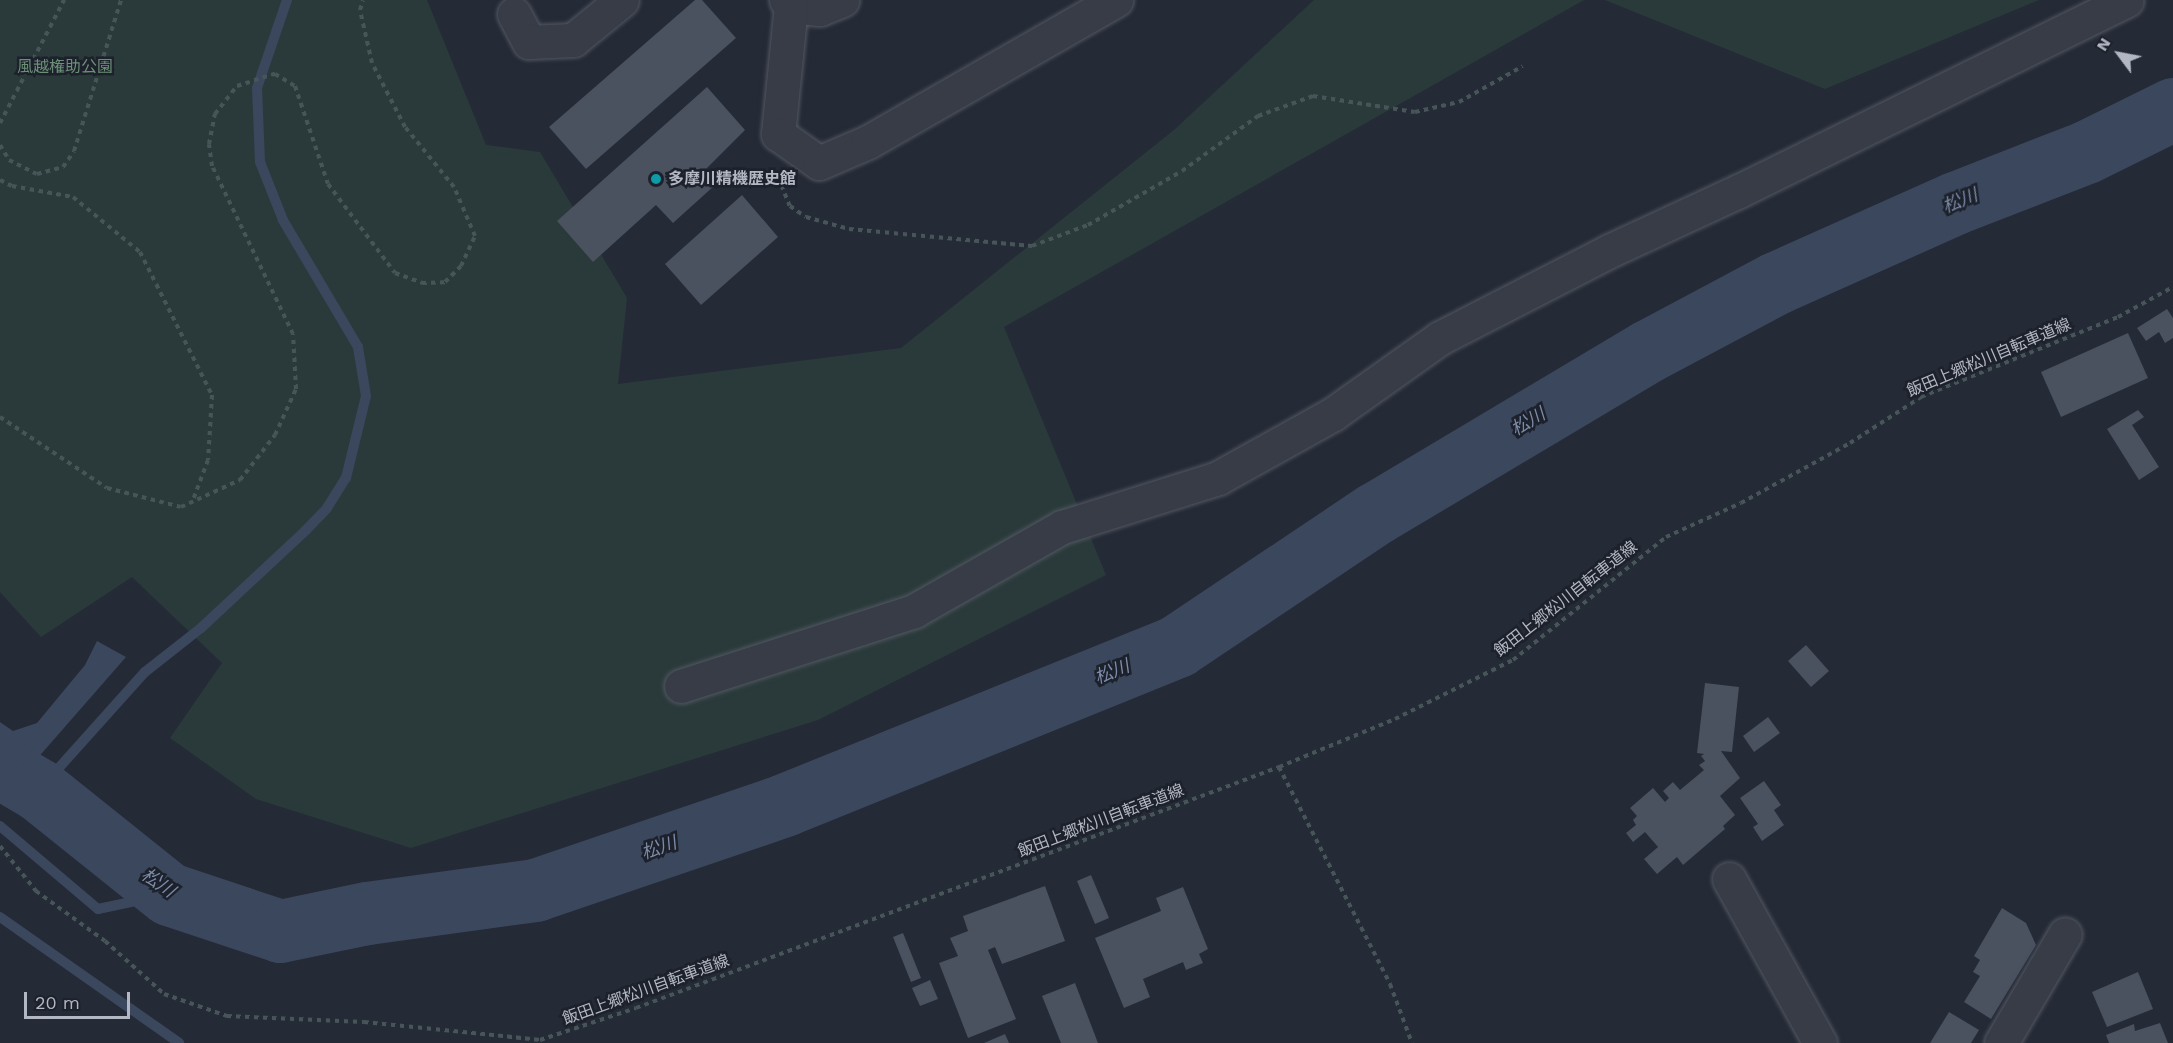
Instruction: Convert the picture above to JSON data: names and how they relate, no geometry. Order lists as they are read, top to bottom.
{
  "streets": {
    "path": ["飯田上郷松川自転車道線"]
  },
  "water": ["松川"],
  "parks": ["風越権助公園"],
  "places": ["多摩川精機歴史館"],
  "scale_bar": "20 m",
  "north": "top left"
}
